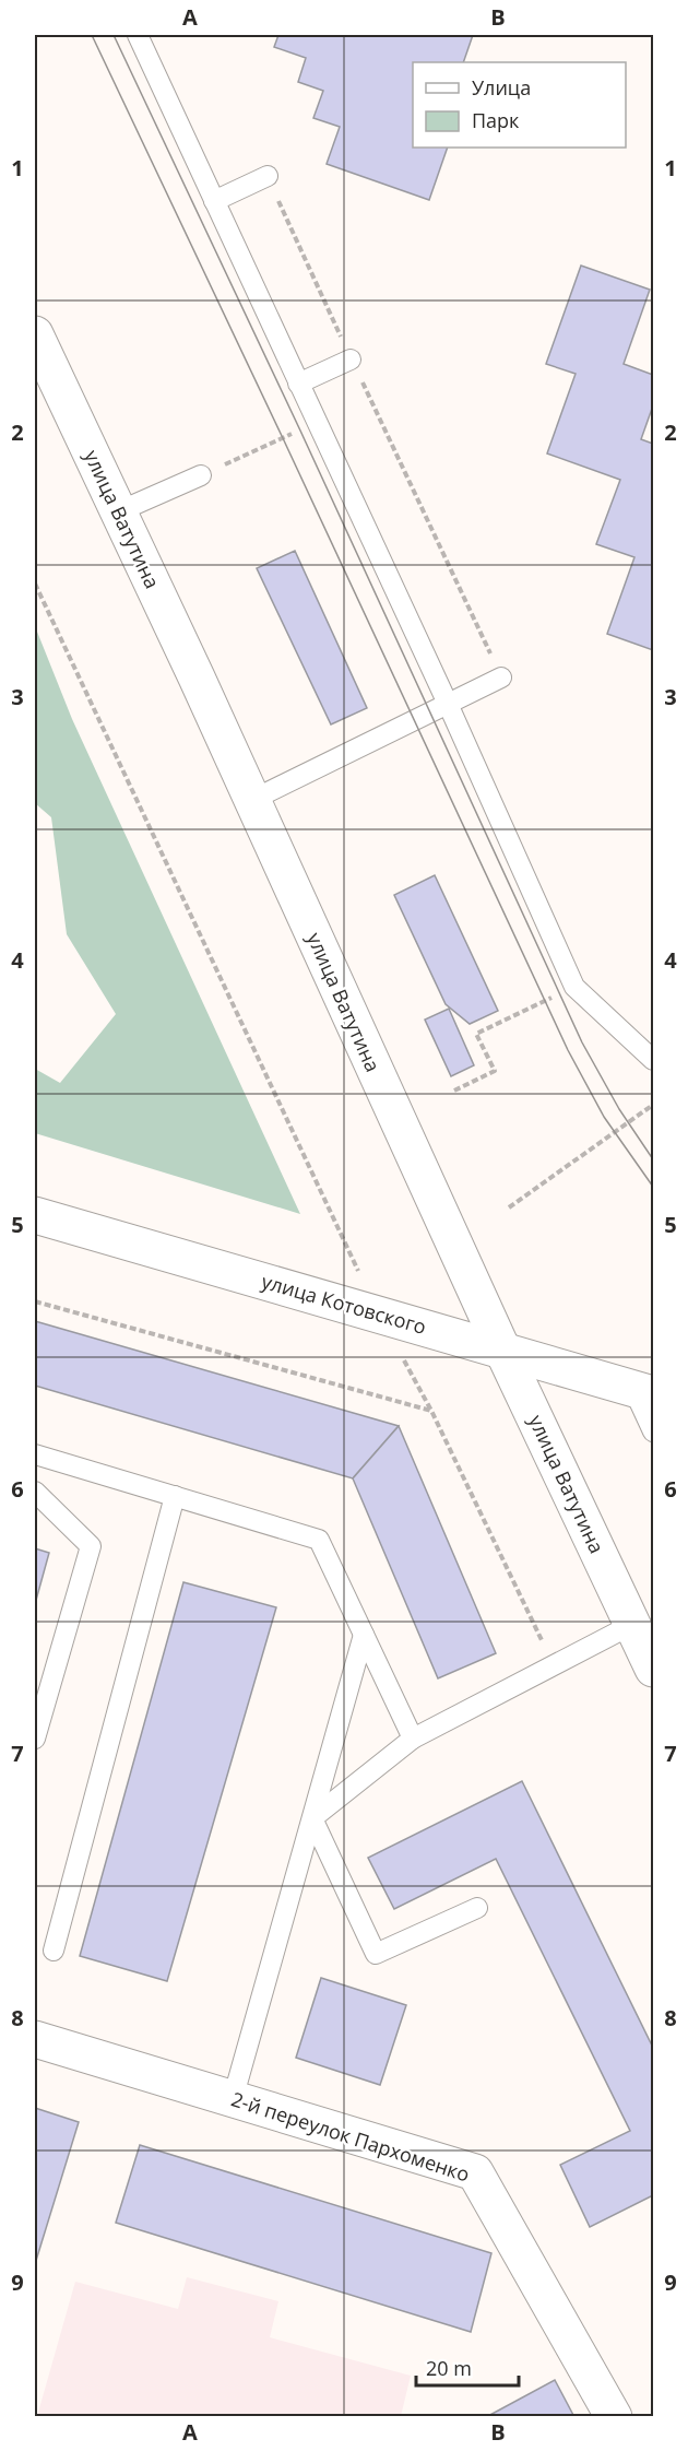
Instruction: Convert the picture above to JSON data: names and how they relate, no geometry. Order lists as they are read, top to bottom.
{
  "streets": {
    "main road": ["улица Ватутина", "улица Котовского", "2-й переулок Пархоменко"]
  },
  "crossings": [
    ["улица Ватутина", "улица Котовского"]
  ],
  "legend": ["Улица", "Парк"],
  "scale_bar": "20 m",
  "grid": {
    "columns": ["A", "B"],
    "rows": [
      "1",
      "2",
      "3",
      "4",
      "5",
      "6",
      "7",
      "8",
      "9"
    ]
  }
}
